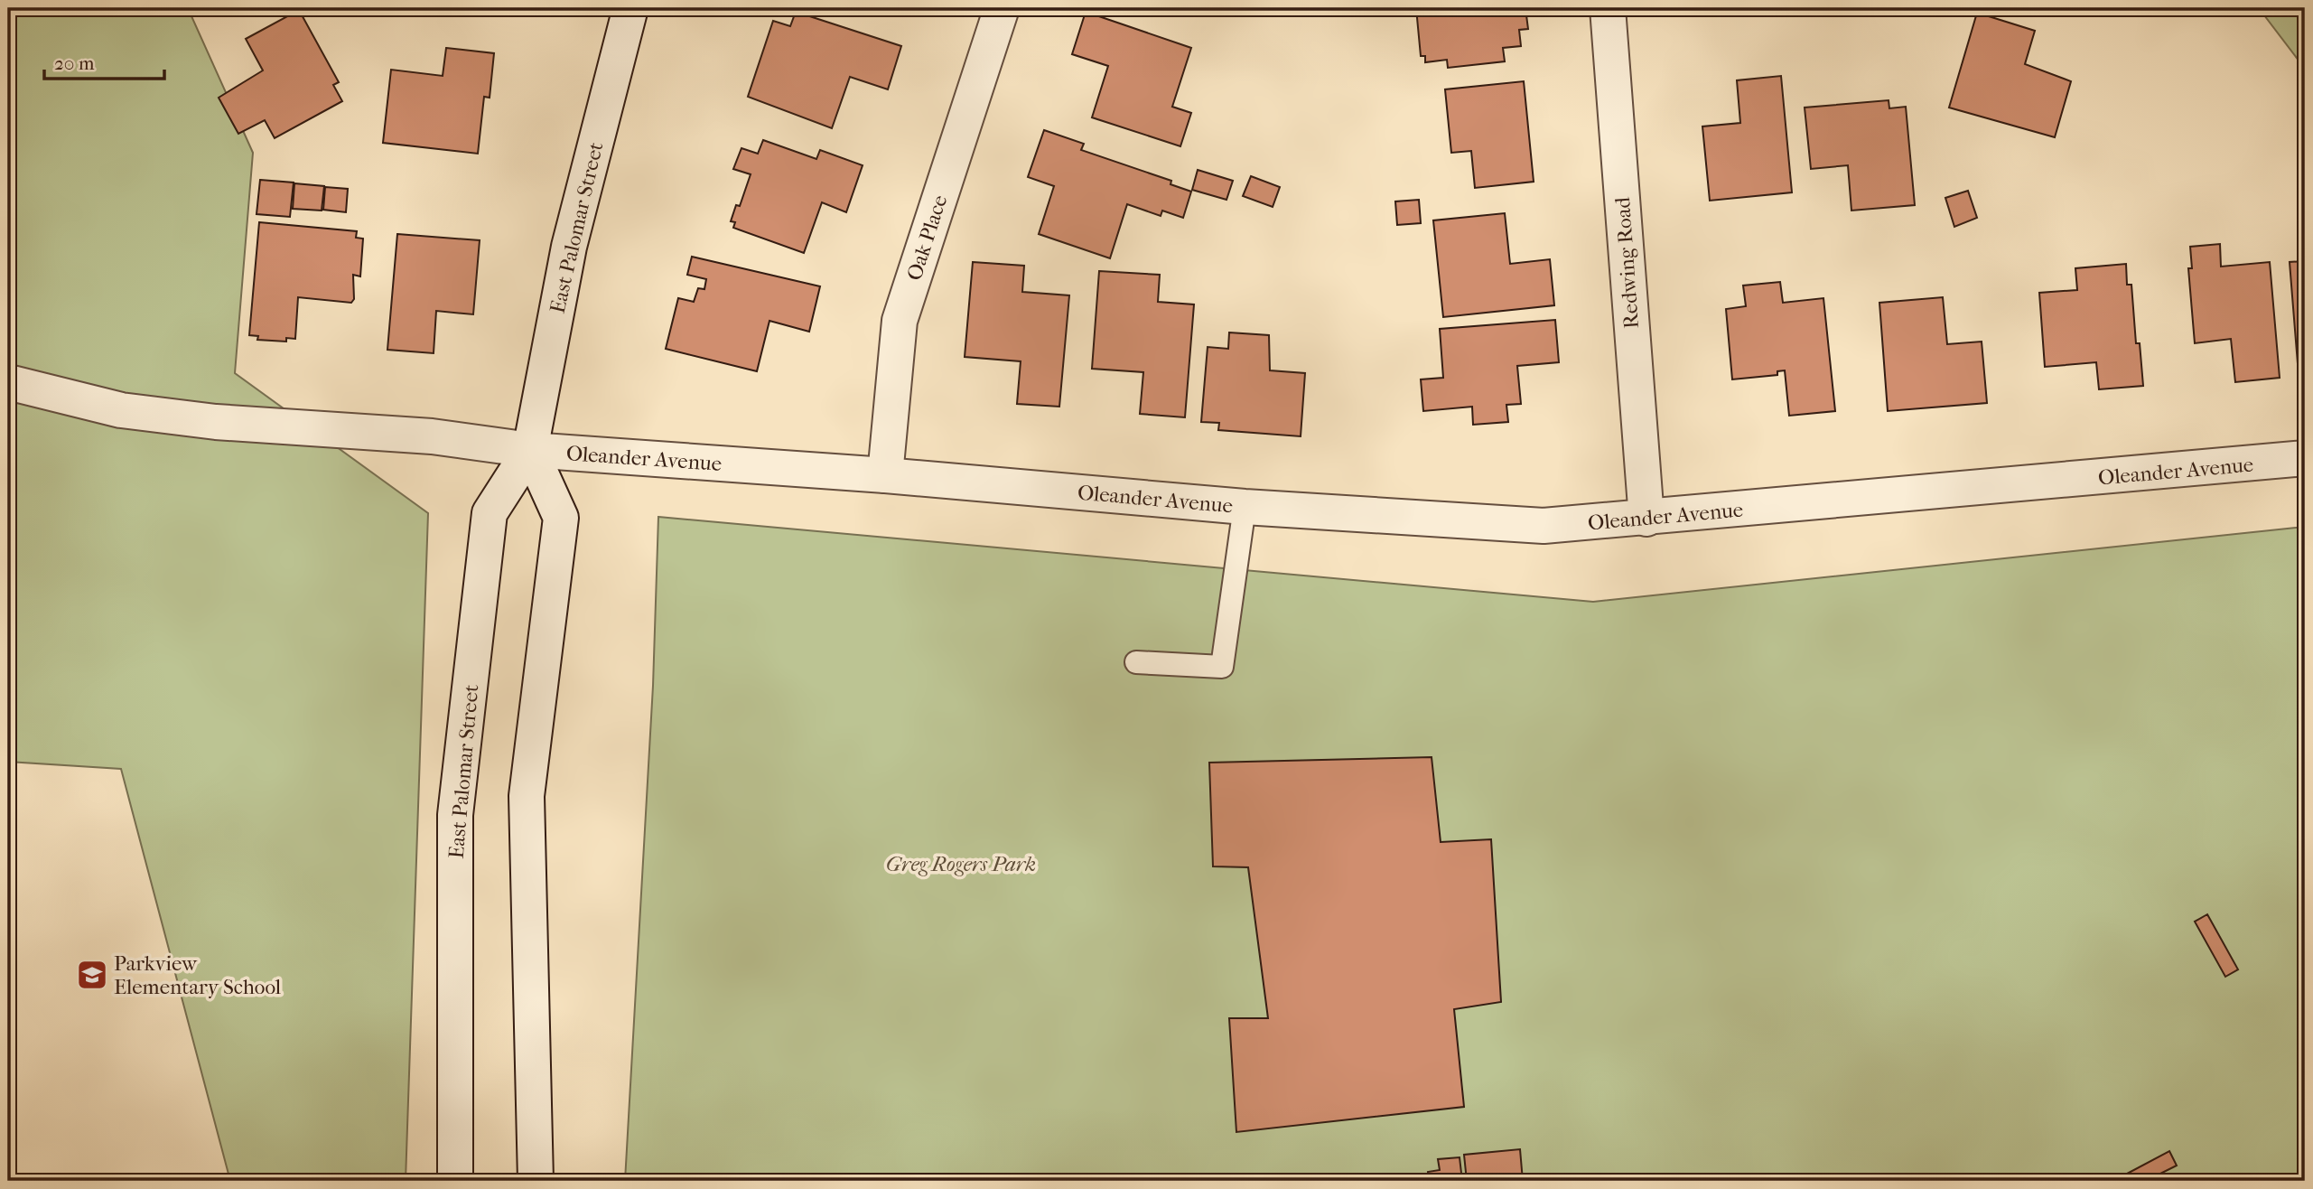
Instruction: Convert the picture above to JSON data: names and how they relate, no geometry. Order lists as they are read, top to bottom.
{
  "streets": {
    "street": [
      "East Palomar Street",
      "Oak Place",
      "Redwing Road",
      "Oleander Avenue"
    ]
  },
  "crossings": [
    ["East Palomar Street", "Oleander Avenue"],
    ["Oak Place", "Oleander Avenue"],
    ["Redwing Road", "Oleander Avenue"]
  ],
  "parks": ["Greg Rogers Park"],
  "places": {
    "school or university": ["Parkview Elementary School"]
  },
  "scale_bar": "20 m"
}
